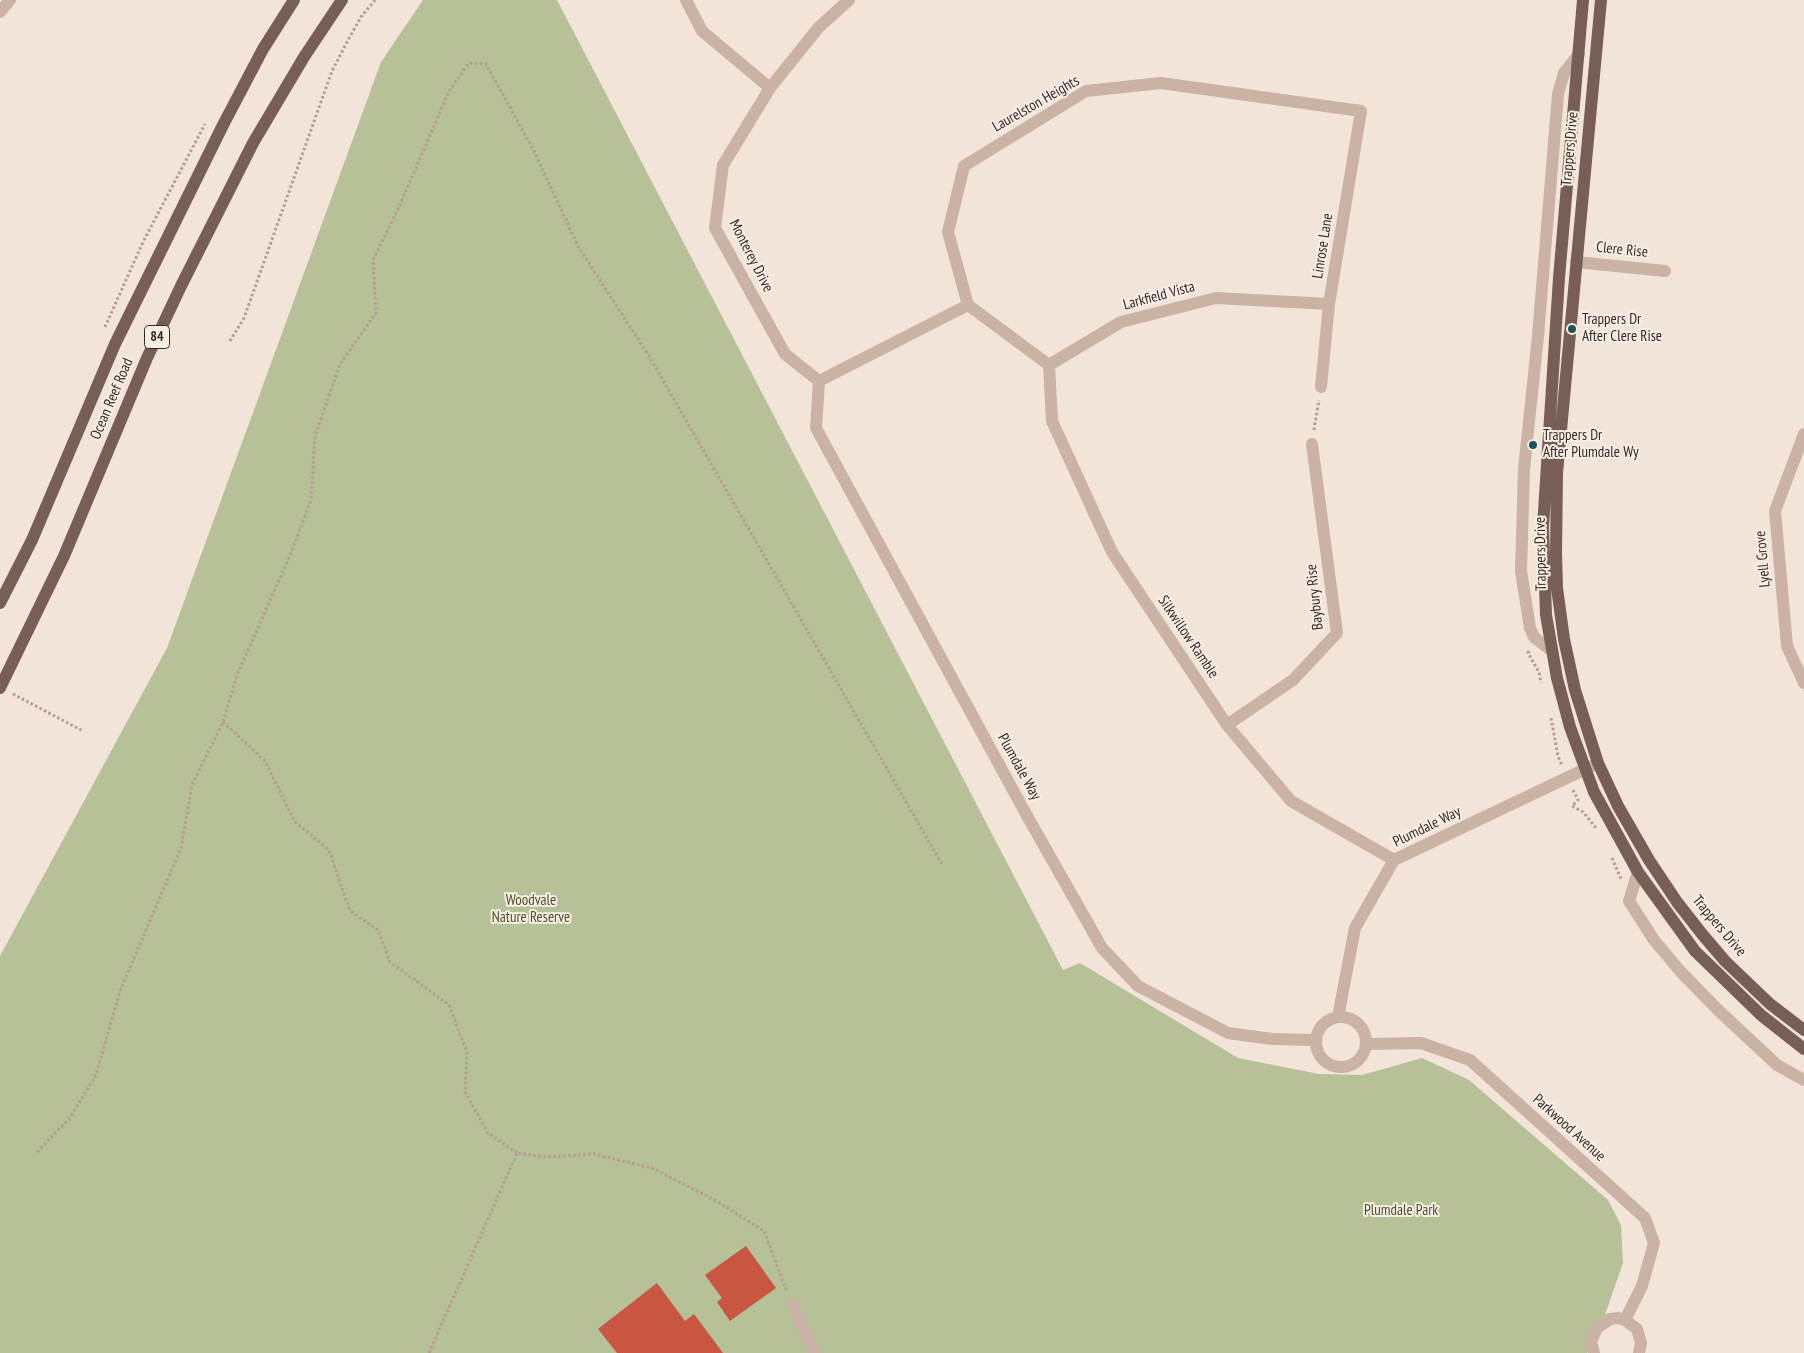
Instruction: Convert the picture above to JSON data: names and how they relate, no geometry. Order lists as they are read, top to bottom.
{
  "streets": {
    "main road": ["Trappers Drive", "84", "Ocean Reef Road"],
    "street": [
      "Laurelston Heights",
      "Linrose Lane",
      "Clere Rise",
      "Monterey Drive",
      "Larkfield Vista",
      "Lyell Grove",
      "Baybury Rise",
      "Silkwillow Ramble",
      "Plumdale Way",
      "Parkwood Avenue"
    ]
  },
  "crossings": [
    ["Laurelston Heights", "Linrose Lane"],
    ["Trappers Drive", "Clere Rise"],
    ["Trappers Drive", "Plumdale Way"],
    ["Linrose Lane", "Larkfield Vista"],
    ["Monterey Drive", "Plumdale Way"],
    ["Larkfield Vista", "Silkwillow Ramble"],
    ["Baybury Rise", "Silkwillow Ramble"],
    ["Silkwillow Ramble", "Plumdale Way"],
    ["Plumdale Way", "Parkwood Avenue"]
  ],
  "parks": ["Woodvale Nature Reserve", "Plumdale Park"],
  "places": ["Trappers Dr After Clere Rise", "Trappers Dr After Plumdale Wy"]
}
